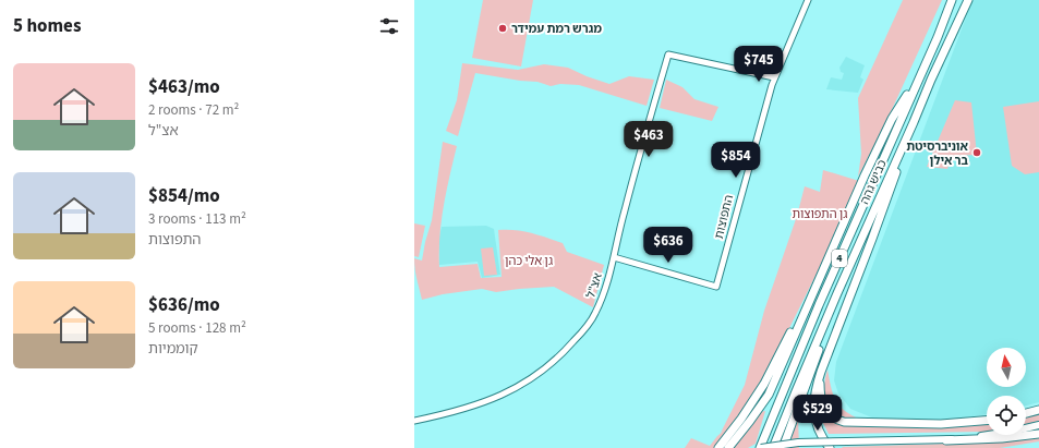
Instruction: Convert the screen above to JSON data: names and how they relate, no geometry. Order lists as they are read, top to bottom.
{
  "streets": {
    "highway": ["כביש גהה", "4"],
    "street": ["התפוצות", "אצ\"ל"]
  },
  "crossings": [
    ["התפוצות", "אצ\"ל"]
  ],
  "parks": ["גן התפוצות", "גן אלי כהן"],
  "places": ["מגרש רמת עמידר", "אוניברסיטת בר אילן"],
  "north": "top",
  "page": {
    "heading": "5 homes",
    "price": [
      "$745",
      "$463",
      "$854",
      "$636",
      "$529"
    ],
    "list": [
      {
        "name": "$463/mo",
        "note": "2 rooms · 72 m² · אצ\"ל"
      },
      {
        "name": "$854/mo",
        "note": "3 rooms · 113 m² · התפוצות"
      },
      {
        "name": "$636/mo",
        "note": "5 rooms · 128 m² · קוממיות"
      }
    ]
  }
}
